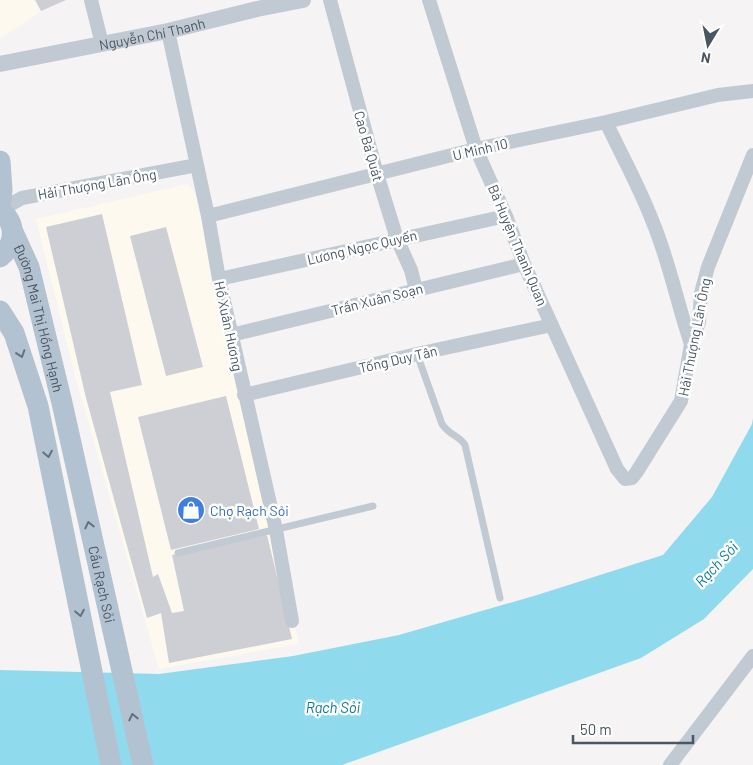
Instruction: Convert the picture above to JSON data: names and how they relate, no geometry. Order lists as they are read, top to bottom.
{
  "streets": {
    "main road": ["Đường Mai Thị Hồng Hạnh", "Cầu Rạch Sỏi"],
    "street": [
      "Nguyễn Chí Thanh",
      "Cao Bá Quát",
      "U Minh 10",
      "Hải Thượng Lãn Ông",
      "Bà Huyện Thanh Quan",
      "Lương Ngọc Quyến",
      "Trần Xuân Soạn",
      "Hồ Xuân Hương",
      "Tống Duy Tân"
    ]
  },
  "crossings": [
    ["Nguyễn Chí Thanh", "Hồ Xuân Hương"],
    ["Cao Bá Quát", "U Minh 10"],
    ["Cao Bá Quát", "Lương Ngọc Quyến"],
    ["Cao Bá Quát", "Trần Xuân Soạn"],
    ["U Minh 10", "Bà Huyện Thanh Quan"],
    ["U Minh 10", "Hồ Xuân Hương"],
    ["Hải Thượng Lãn Ông", "Bà Huyện Thanh Quan"],
    ["Hải Thượng Lãn Ông", "Đường Mai Thị Hồng Hạnh"],
    ["Hải Thượng Lãn Ông", "Hồ Xuân Hương"],
    ["Bà Huyện Thanh Quan", "Lương Ngọc Quyến"],
    ["Bà Huyện Thanh Quan", "Trần Xuân Soạn"],
    ["Bà Huyện Thanh Quan", "Tống Duy Tân"],
    ["Lương Ngọc Quyến", "Hồ Xuân Hương"],
    ["Trần Xuân Soạn", "Hồ Xuân Hương"],
    ["Đường Mai Thị Hồng Hạnh", "Cầu Rạch Sỏi"],
    ["Hồ Xuân Hương", "Tống Duy Tân"]
  ],
  "water": ["Rạch Sỏi"],
  "places": {
    "shop": ["Chợ Rạch Sỏi"]
  },
  "scale_bar": "50 m",
  "north": "bottom"
}
